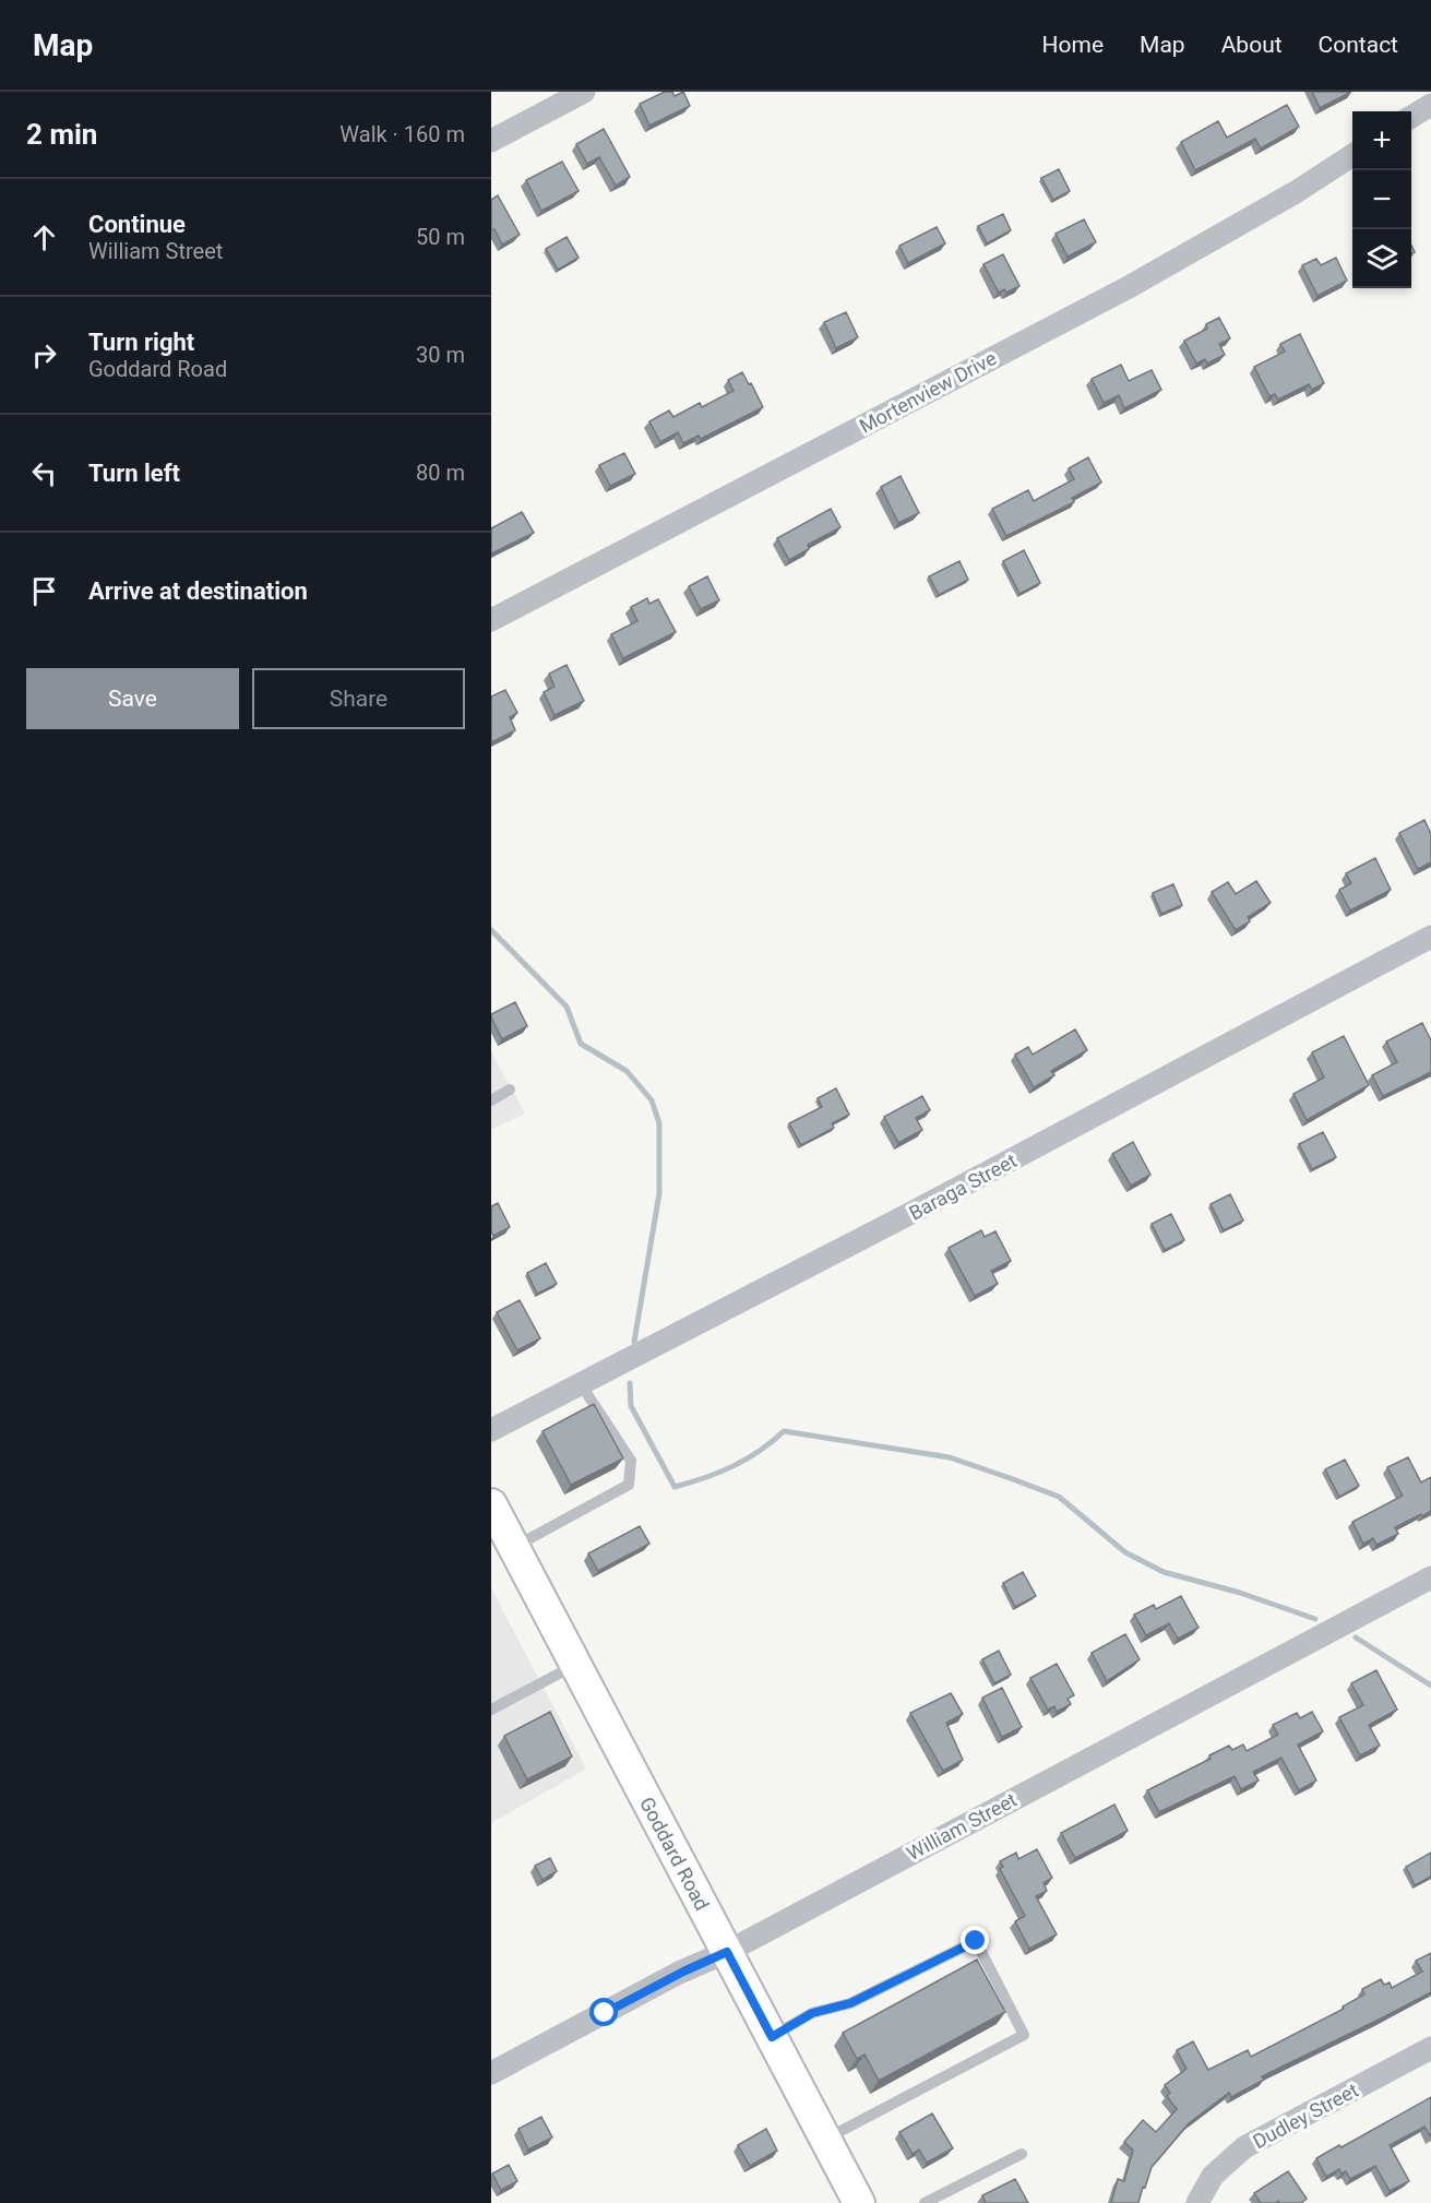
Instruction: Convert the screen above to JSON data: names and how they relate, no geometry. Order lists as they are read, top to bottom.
{
  "streets": {
    "main road": ["Goddard Road"],
    "street": [
      "Mortenview Drive",
      "Baraga Street",
      "William Street",
      "Dudley Street"
    ]
  },
  "crossings": [
    ["William Street", "Goddard Road"]
  ],
  "page": {
    "header": "Map",
    "nav": [
      "Home",
      "Map",
      "About",
      "Contact"
    ],
    "heading": ["2 min", "Walk · 160 m"],
    "map_buttons": ["+", "−"],
    "list": [
      ["Continue", "William Street", "50 m"],
      ["Turn right", "Goddard Road", "30 m"],
      ["Turn left", "80 m"],
      "Arrive at destination"
    ],
    "buttons": ["Save", "Share"]
  }
}
